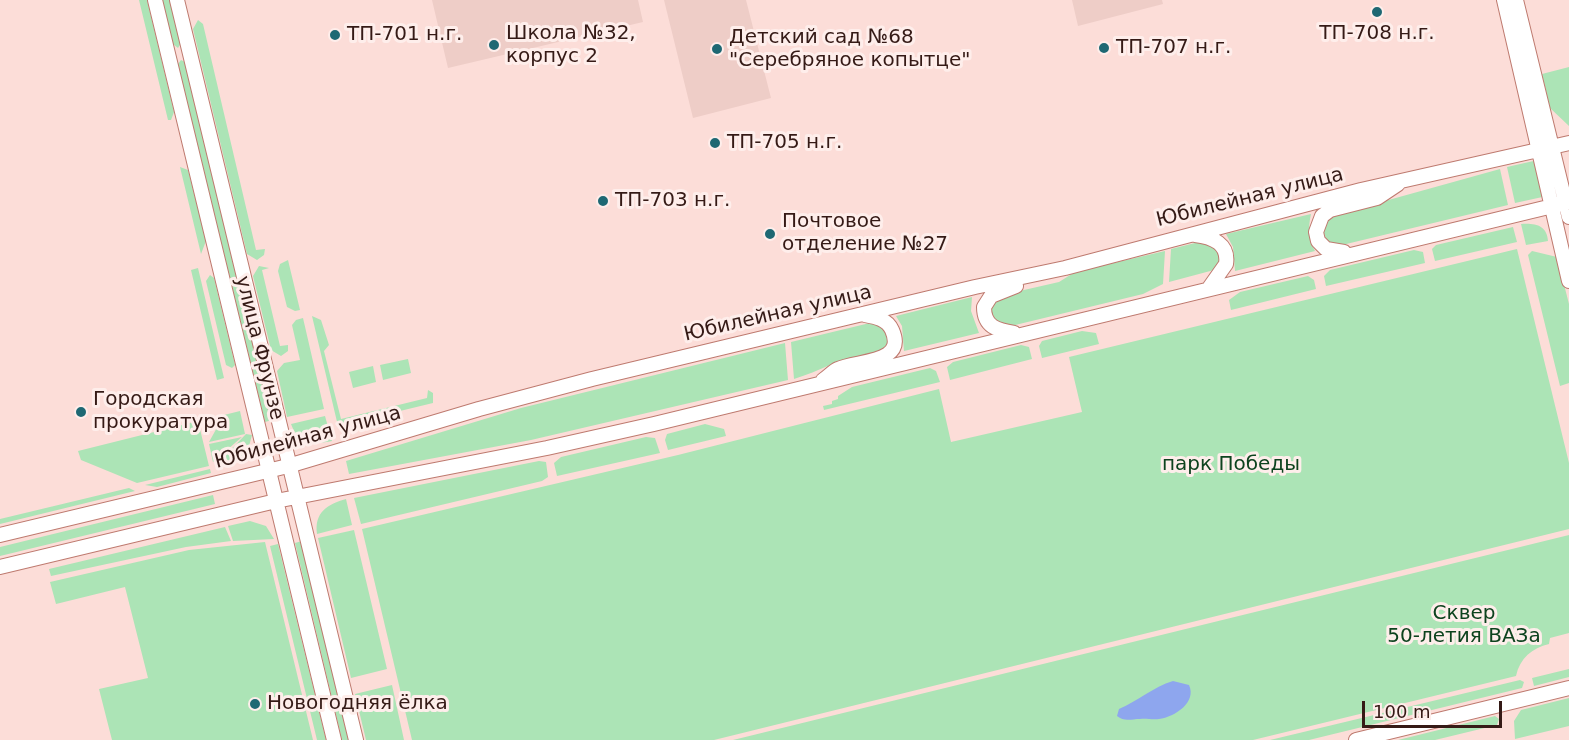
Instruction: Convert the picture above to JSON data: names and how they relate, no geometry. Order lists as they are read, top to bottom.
{
  "streets": {
    "main road": ["Юбилейная улица", "улица Фрунзе"]
  },
  "crossings": [
    ["Юбилейная улица", "улица Фрунзе"]
  ],
  "parks": ["парк Победы", "Сквер 50-летия ВАЗа"],
  "places": [
    "ТП-708 н.г.",
    "ТП-701 н.г.",
    "Школа №32, корпус 2",
    "ТП-707 н.г.",
    "Детский сад №68 \"Серебряное копытце\"",
    "ТП-705 н.г.",
    "ТП-703 н.г.",
    "Почтовое отделение №27",
    "Городская прокуратура",
    "Новогодняя ёлка"
  ],
  "scale_bar": "100 m"
}
